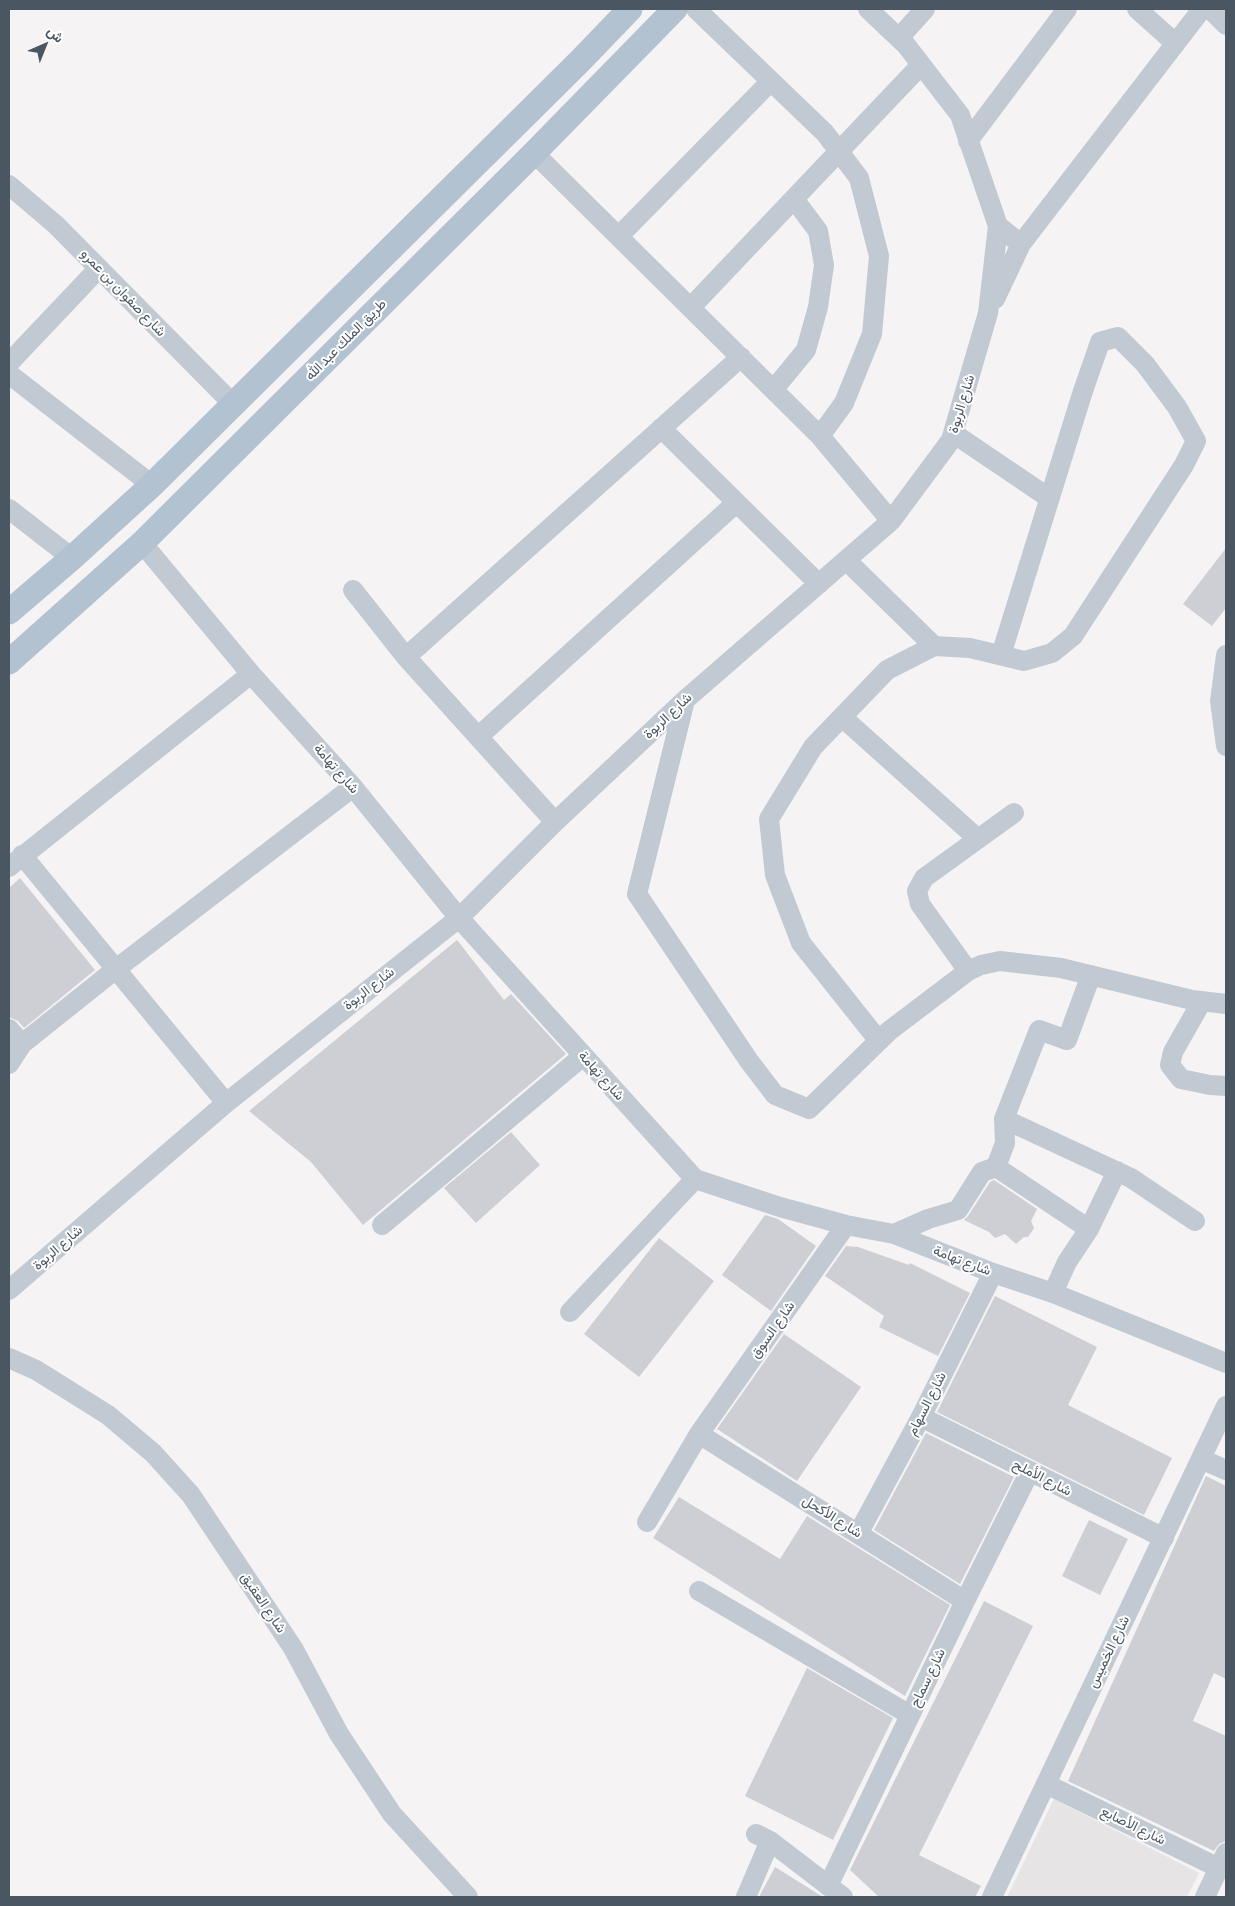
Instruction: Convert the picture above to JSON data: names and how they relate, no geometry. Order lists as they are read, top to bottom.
{
  "streets": {
    "main road": ["طريق الملك عبد الله"],
    "street": [
      "شارع صفوان بن عمرو",
      "شارع الربوة",
      "شارع تهامة",
      "شارع السوق",
      "شارع السهام",
      "شارع الأملح",
      "شارع الأكحل",
      "شارع العقيق",
      "شارع الخميس",
      "شارع سماح",
      "شارع الأصابع"
    ]
  },
  "crossings": [
    ["طريق الملك عبد الله", "شارع تهامة"],
    ["شارع الربوة", "شارع تهامة"],
    ["شارع تهامة", "شارع السوق"],
    ["شارع تهامة", "شارع السهام"],
    ["شارع السوق", "شارع الأكحل"],
    ["شارع السهام", "شارع الأملح"],
    ["شارع السهام", "شارع الأكحل"],
    ["شارع الأملح", "شارع الخميس"],
    ["شارع الأملح", "شارع سماح"],
    ["شارع الأكحل", "شارع سماح"],
    ["شارع الخميس", "شارع الأصابع"]
  ],
  "north": "top right"
}
